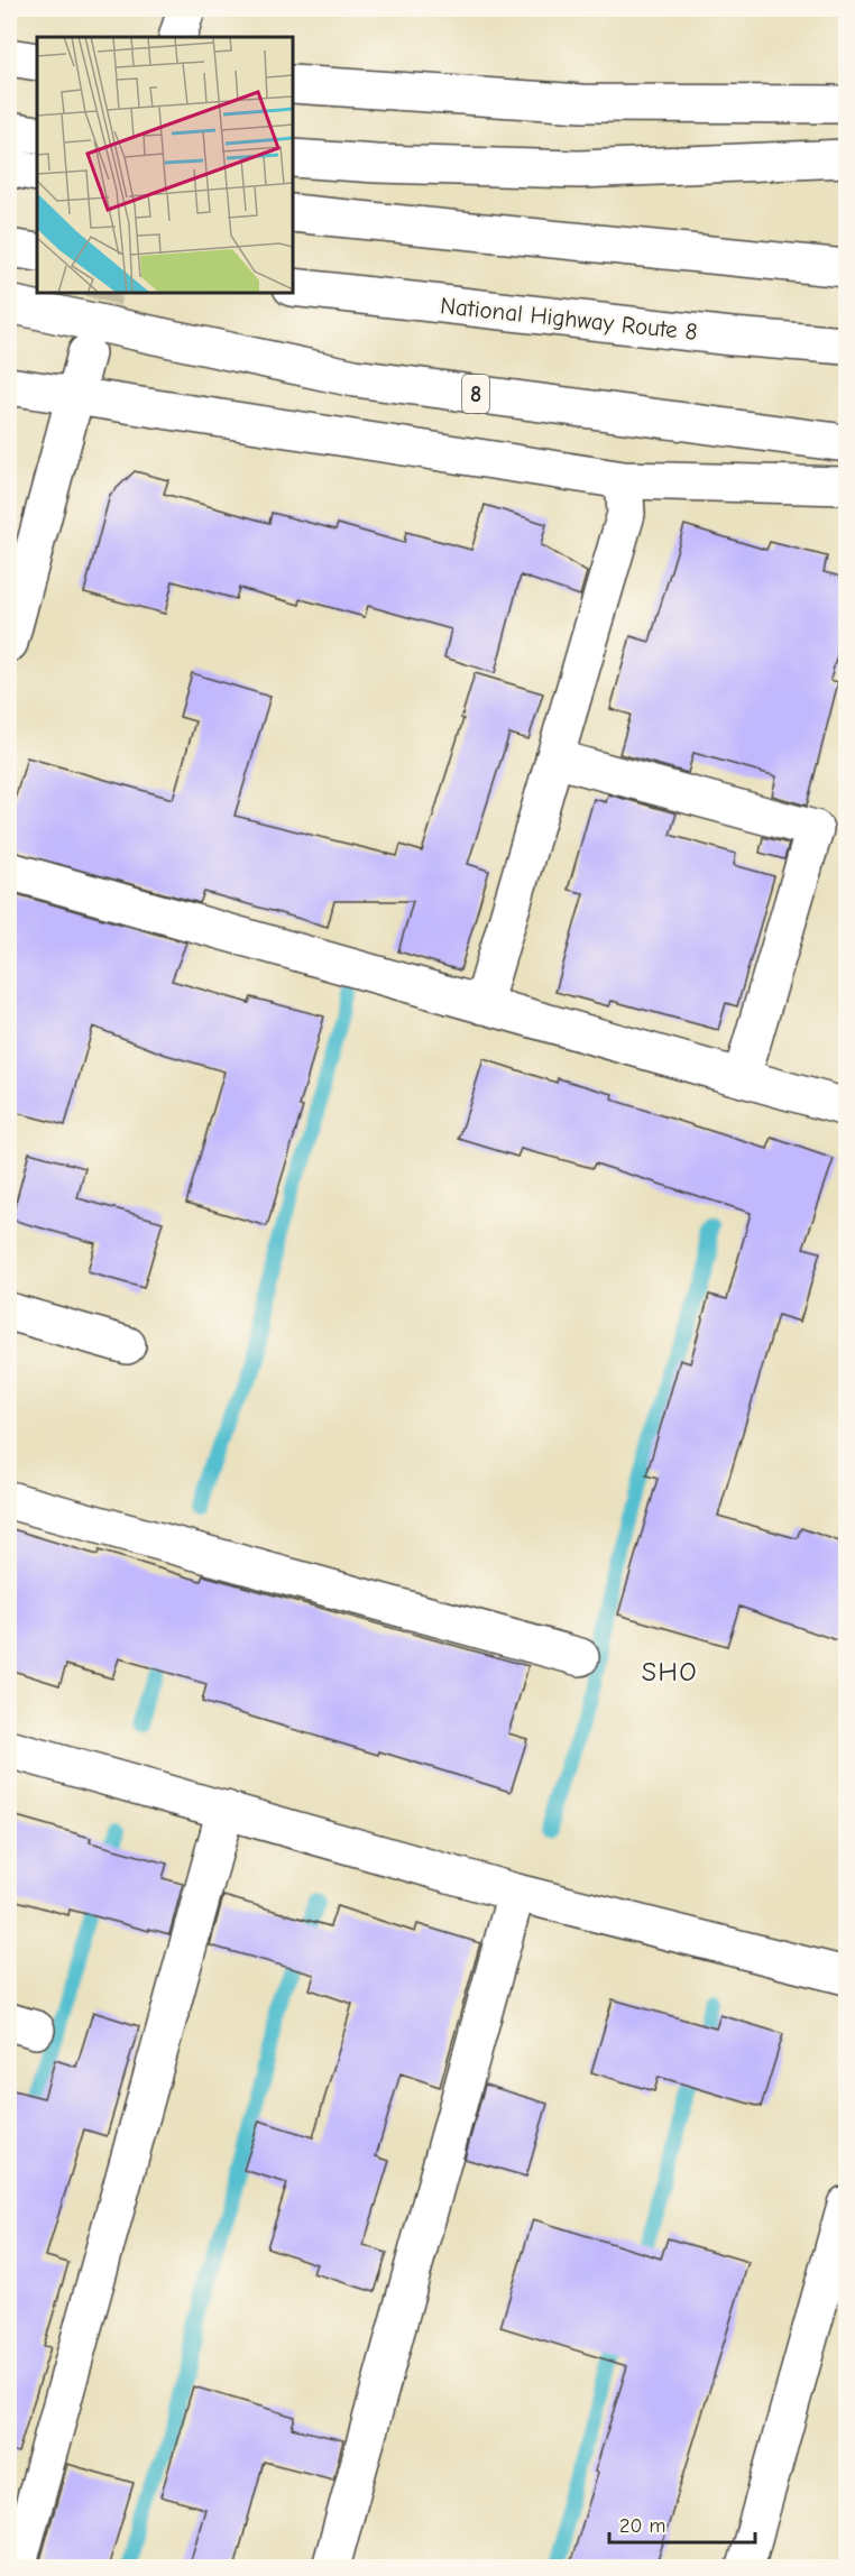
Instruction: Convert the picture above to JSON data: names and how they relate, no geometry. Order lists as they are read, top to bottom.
{
  "streets": {
    "main road": ["National Highway Route 8", "8"]
  },
  "districts": ["SHO"],
  "scale_bar": "20 m"
}
